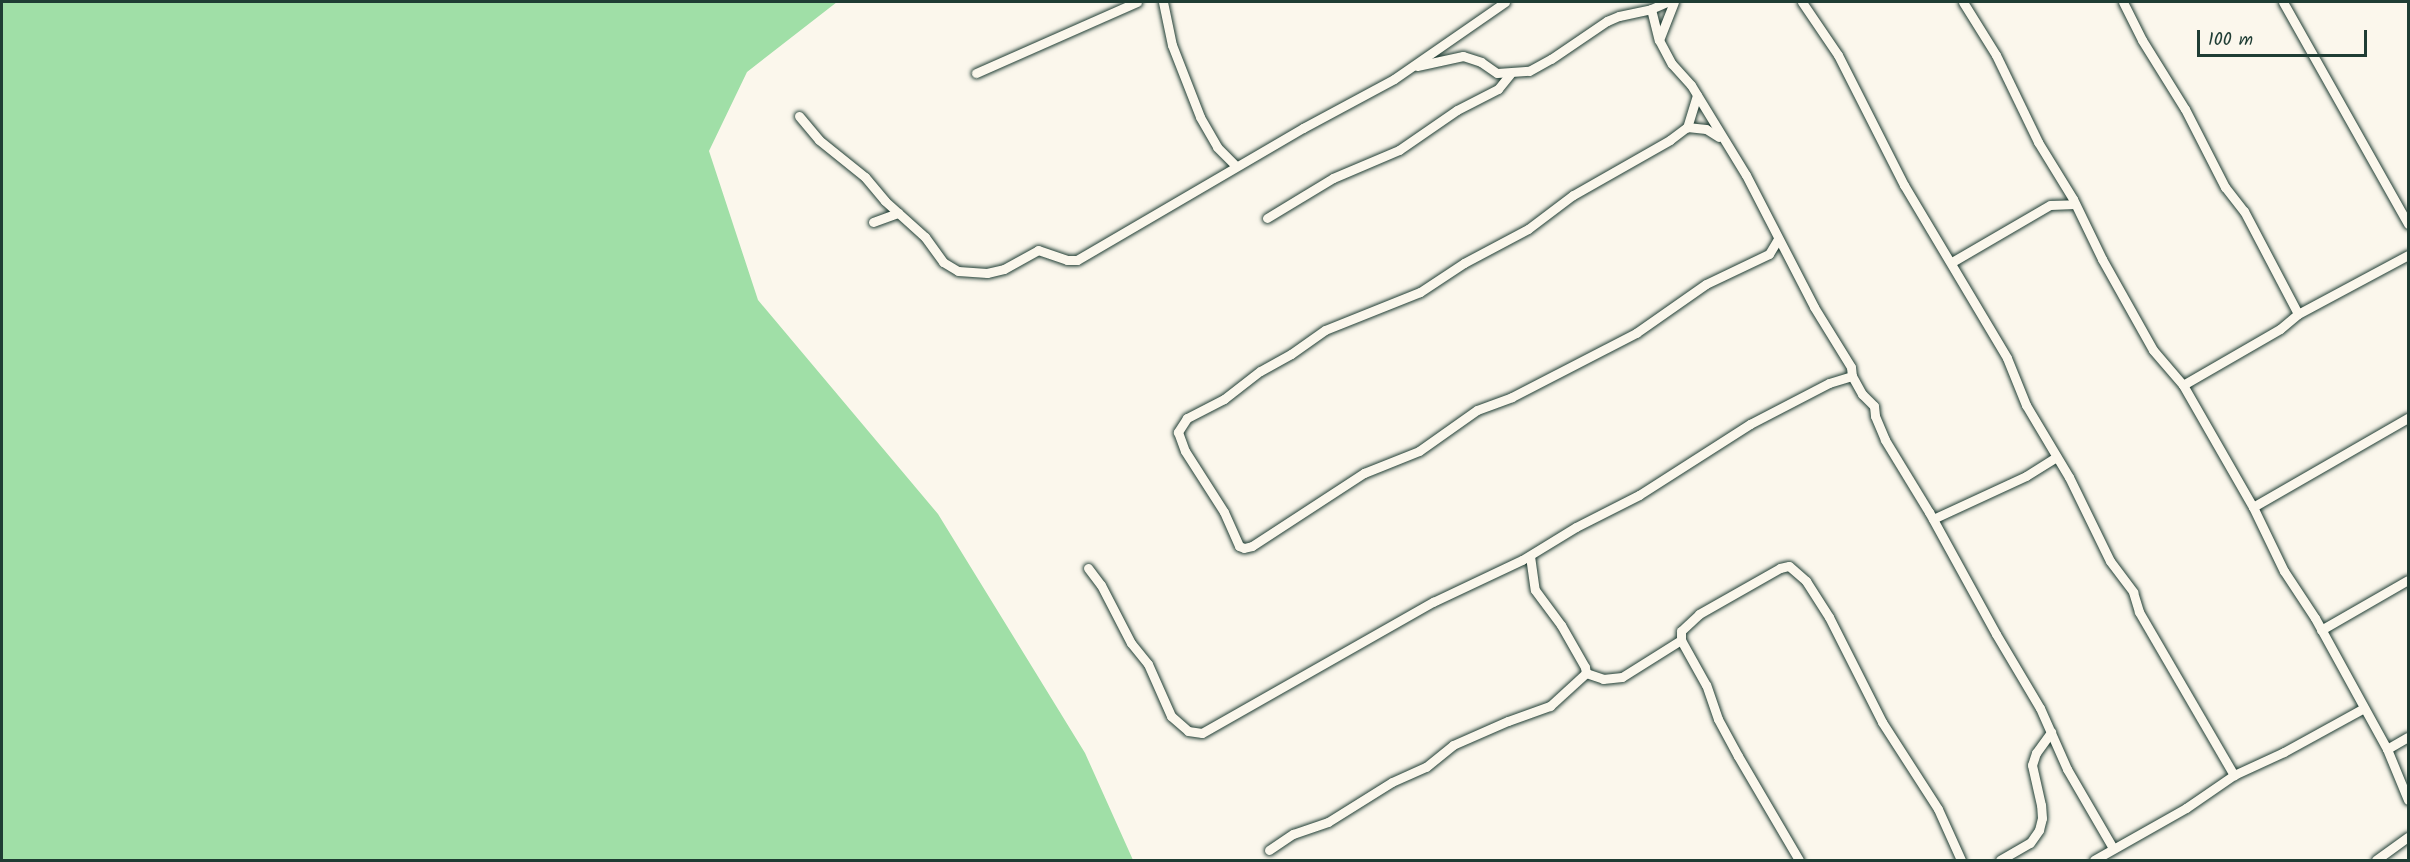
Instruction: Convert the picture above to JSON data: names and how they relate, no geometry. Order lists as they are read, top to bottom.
{
  "scale_bar": "100 m"
}
